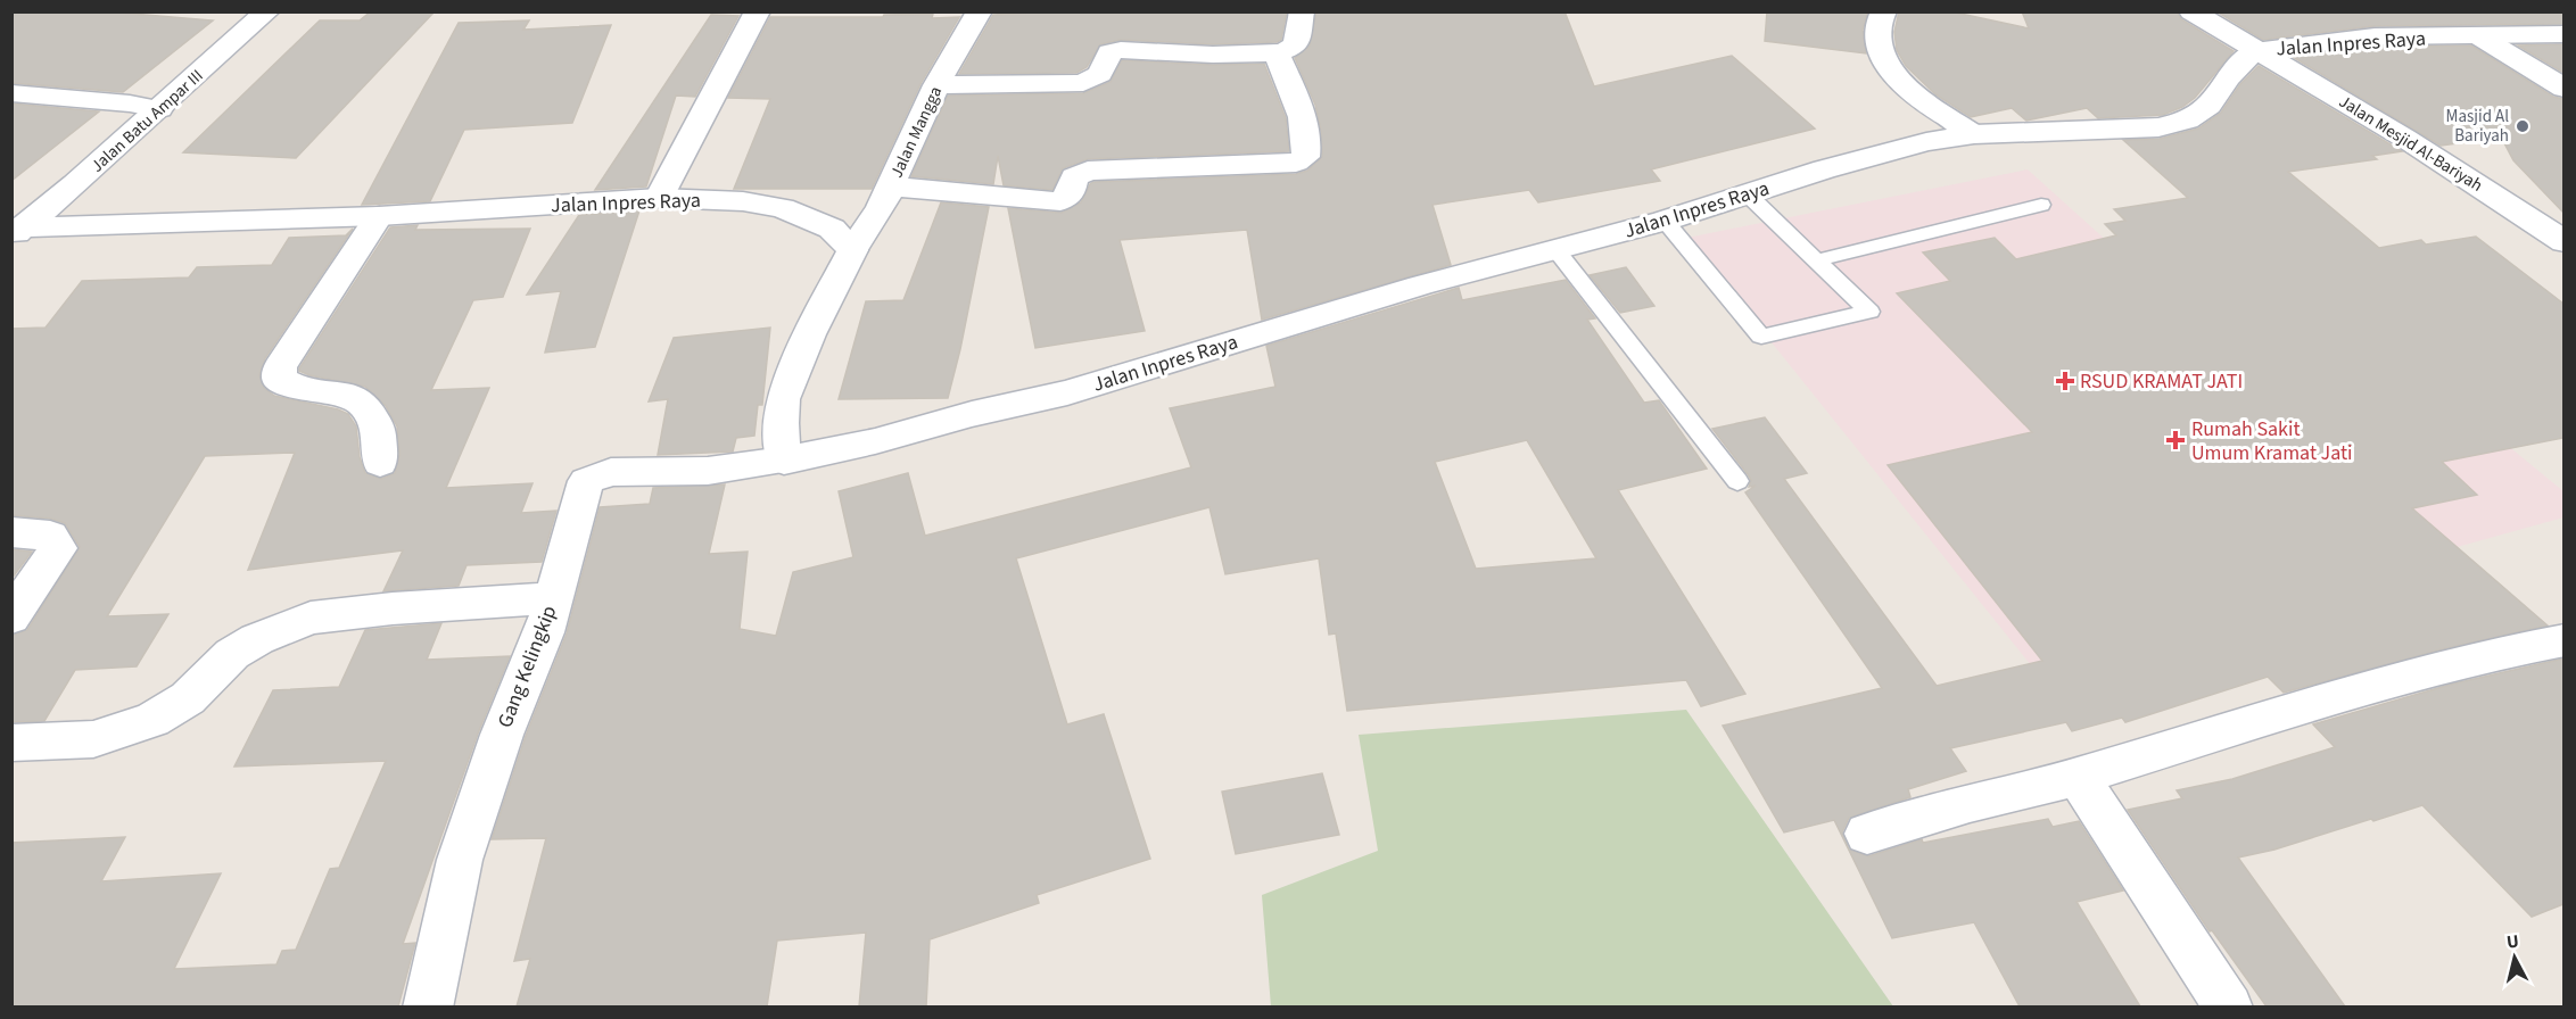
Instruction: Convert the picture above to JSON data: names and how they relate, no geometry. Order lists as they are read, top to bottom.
{
  "streets": {
    "street": [
      "Jalan Inpres Raya",
      "Jalan Batu Ampar III",
      "Jalan Mangga",
      "Jalan Mesjid Al-Bariyah",
      "Gang Kelingkip"
    ]
  },
  "crossings": [
    ["Jalan Inpres Raya", "Jalan Batu Ampar III"],
    ["Jalan Inpres Raya", "Jalan Mangga"],
    ["Jalan Inpres Raya", "Jalan Mesjid Al-Bariyah"],
    ["Jalan Inpres Raya", "Gang Kelingkip"]
  ],
  "places": {
    "other": ["Masjid Al Bariyah"],
    "health": ["RSUD KRAMAT JATI", "Rumah Sakit Umum Kramat Jati"]
  },
  "north": "top"
}
